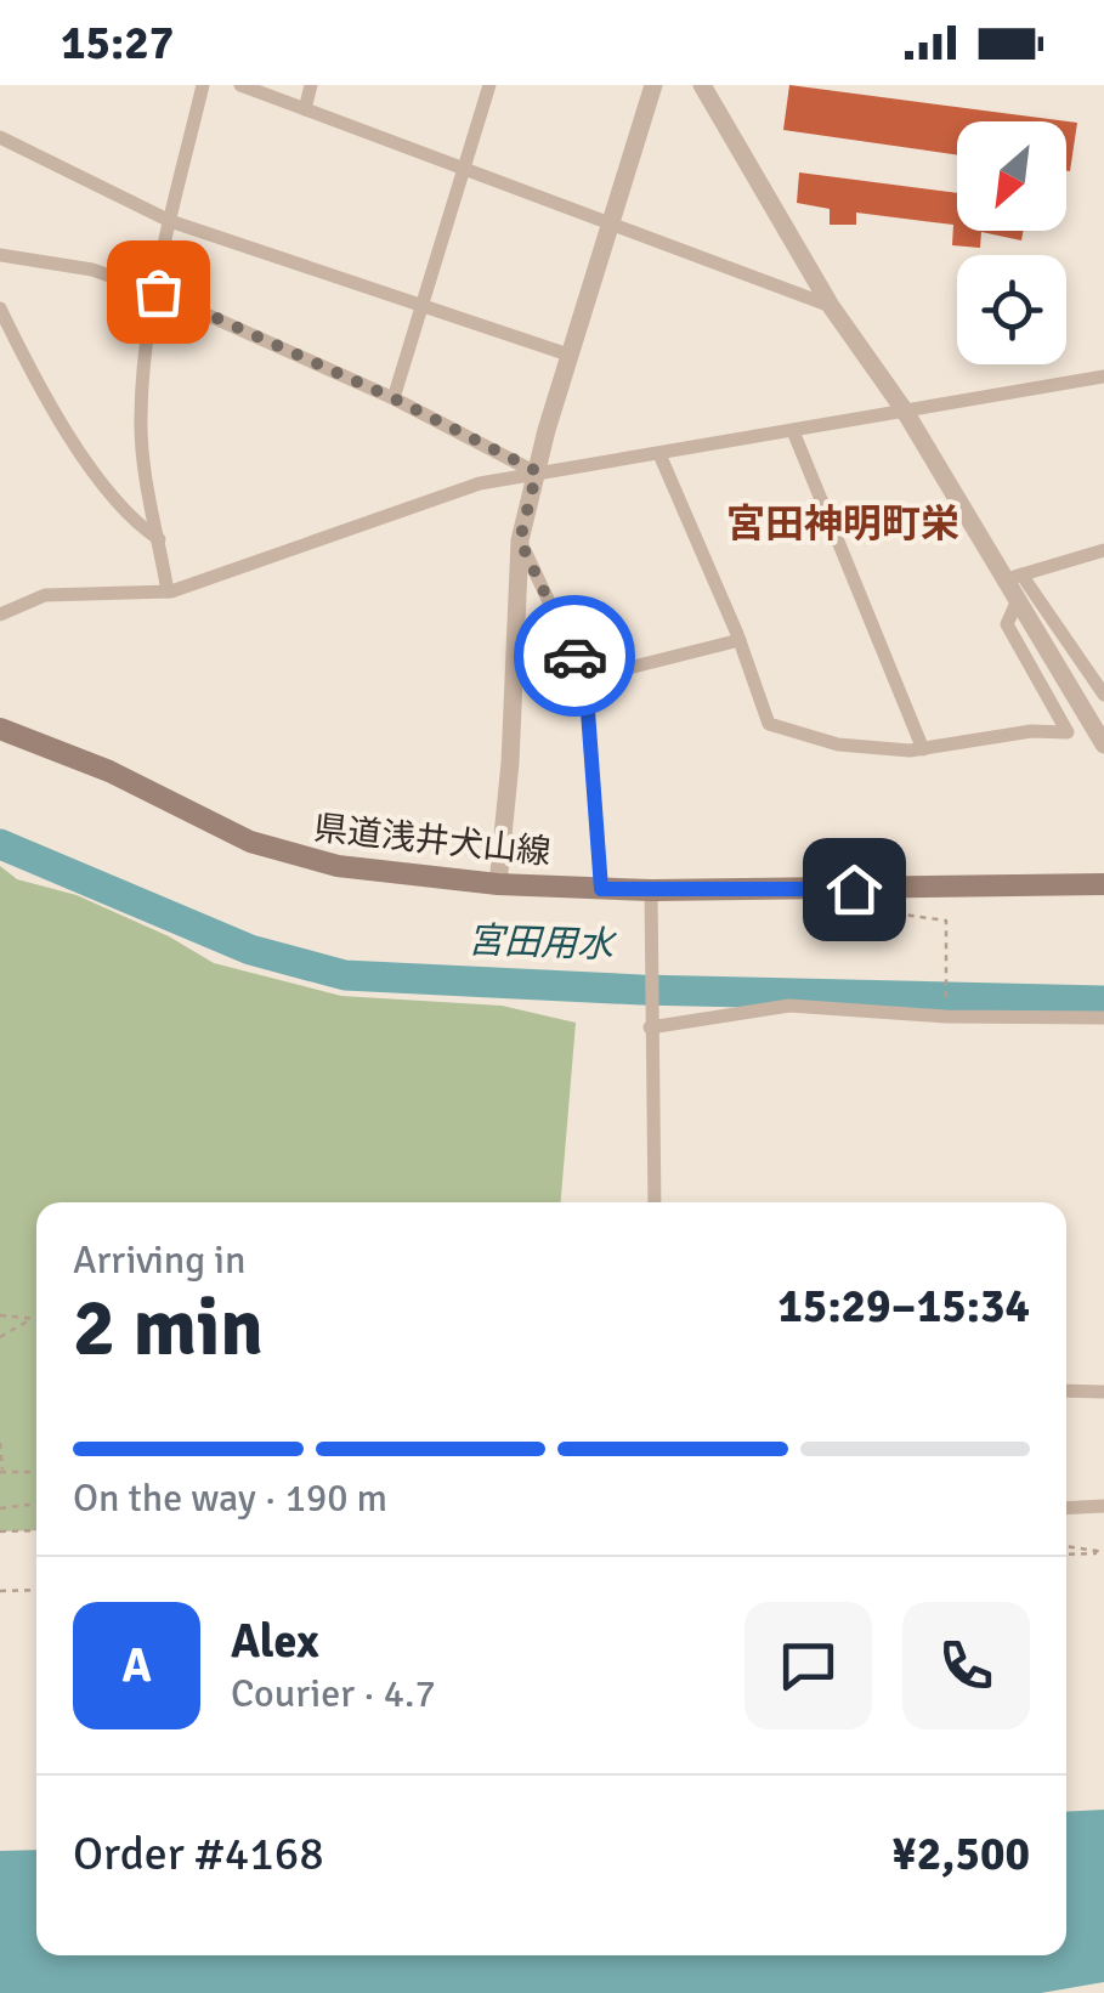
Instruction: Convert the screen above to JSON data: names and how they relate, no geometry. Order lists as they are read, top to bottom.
{
  "streets": {
    "main road": ["県道浅井犬山線"]
  },
  "districts": ["宮田神明町栄"],
  "water": ["宮田用水"],
  "north": "bottom left",
  "page": {
    "status": "15:27",
    "heading": ["2 min", "Arriving in", "15:29–15:34"],
    "panel": [
      "Alex",
      "Courier · 4.7",
      "Order #4168",
      "¥2,500"
    ],
    "bar": "On the way · 190 m",
    "round": "A"
  }
}
